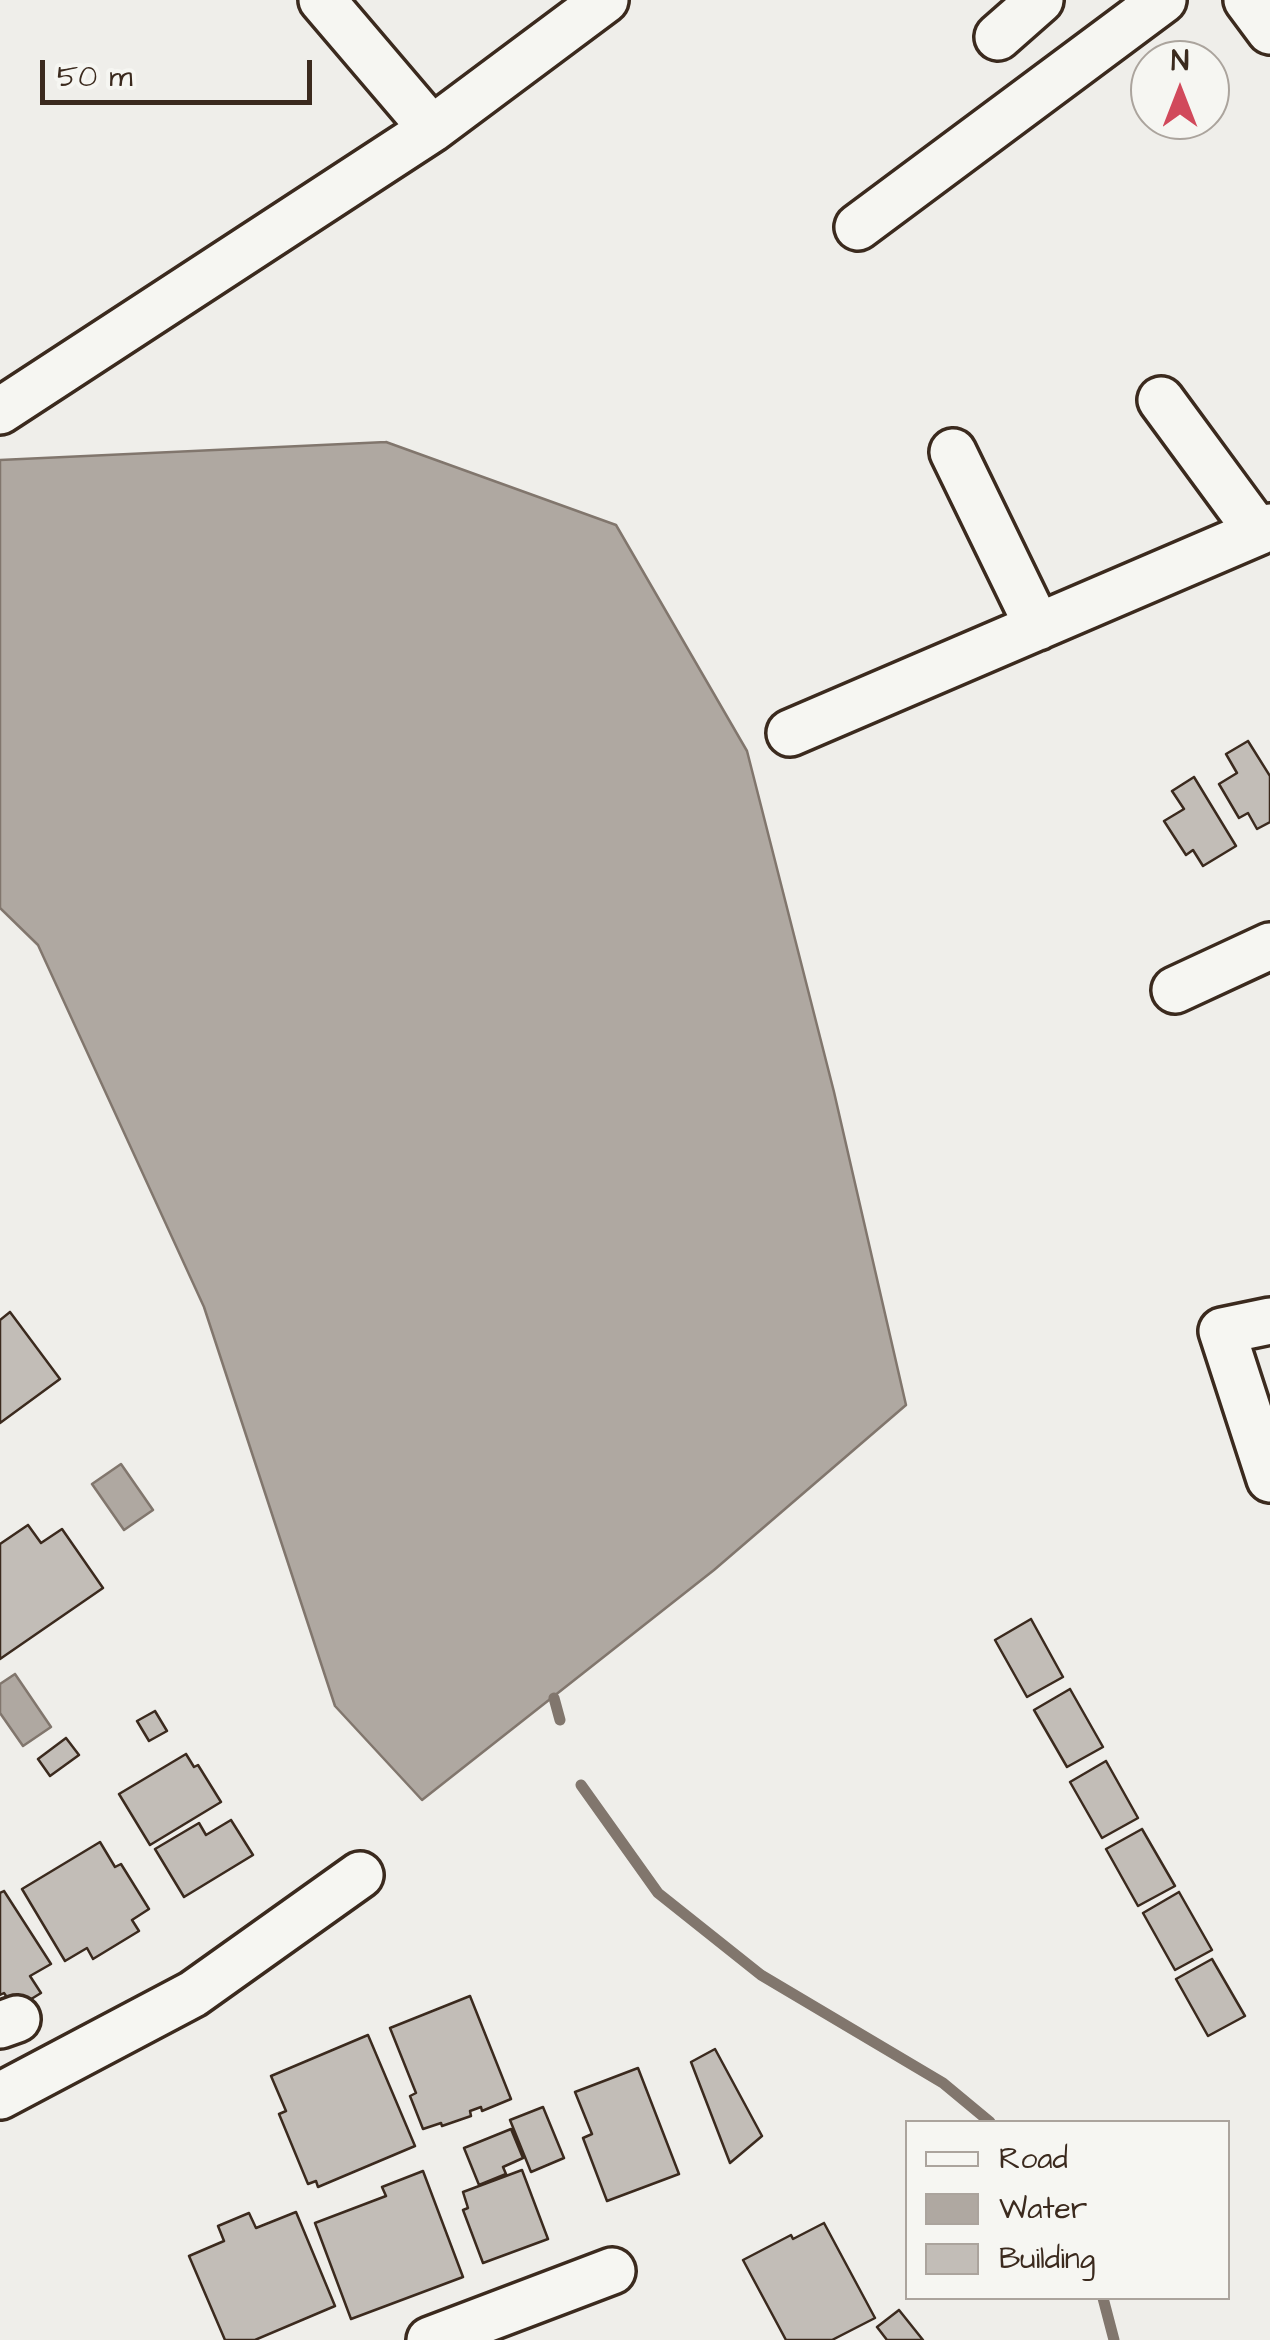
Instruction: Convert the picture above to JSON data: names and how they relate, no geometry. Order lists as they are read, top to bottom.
{
  "legend": ["Road", "Water", "Building"],
  "scale_bar": "50 m",
  "north": "top"
}
